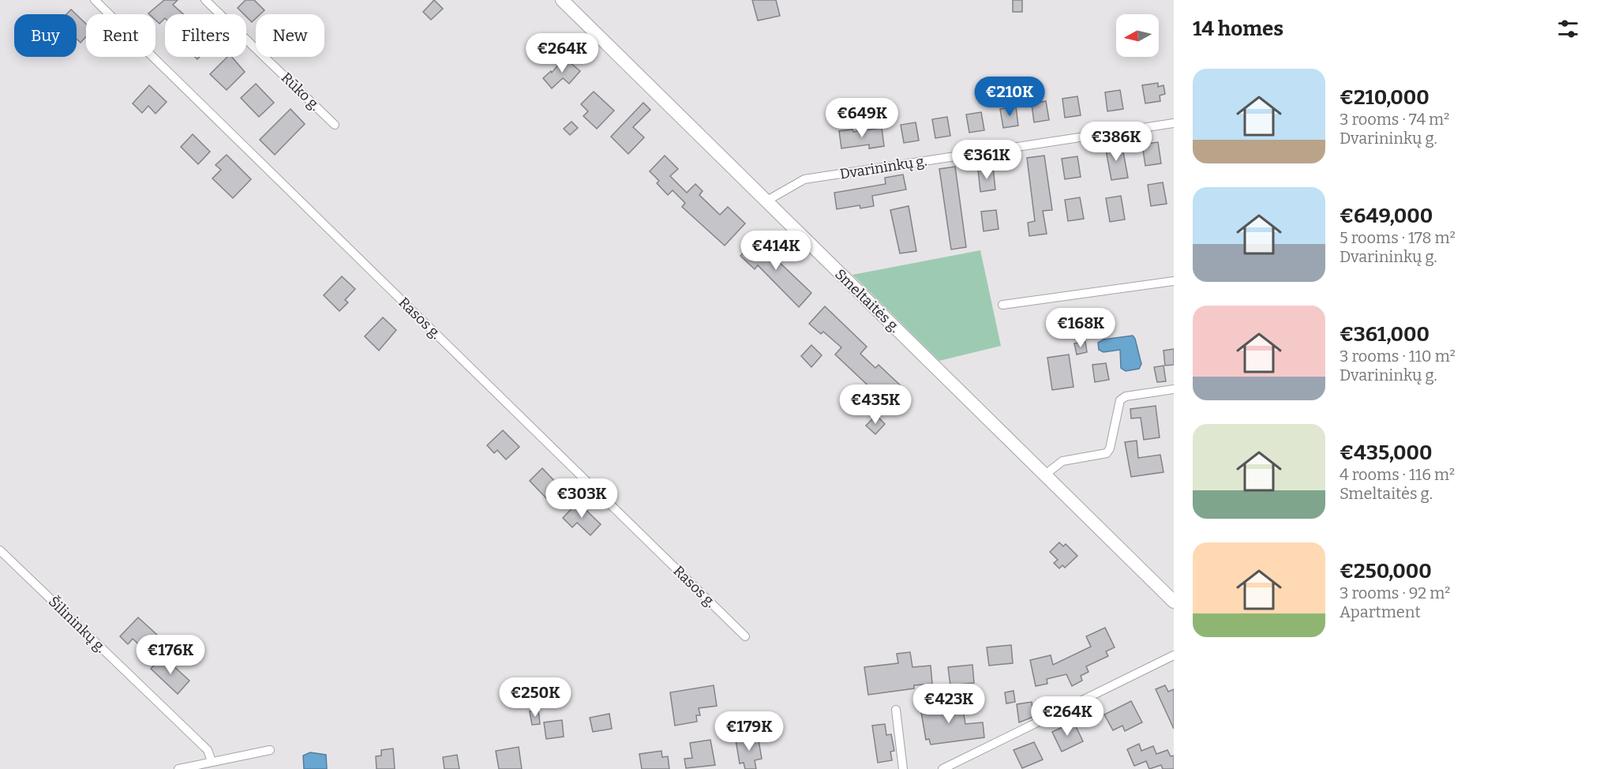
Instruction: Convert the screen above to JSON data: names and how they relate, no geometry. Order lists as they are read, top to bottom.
{
  "streets": {
    "main road": ["Smeltaitės g."],
    "street": [
      "Rūko g.",
      "Dvarininkų g.",
      "Rasos g.",
      "Šilininkų g."
    ]
  },
  "crossings": [
    ["Dvarininkų g.", "Smeltaitės g."]
  ],
  "north": "left",
  "page": {
    "heading": "14 homes",
    "chip": [
      "Buy",
      "Rent",
      "Filters",
      "New"
    ],
    "price": [
      "€264K",
      "€210K",
      "€649K",
      "€386K",
      "€361K",
      "€414K",
      "€168K",
      "€435K",
      "€303K",
      "€176K",
      "€250K",
      "€423K",
      "€264K",
      "€179K"
    ],
    "list": [
      {
        "name": "€210,000",
        "note": "3 rooms · 74 m² · Dvarininkų g."
      },
      {
        "name": "€649,000",
        "note": "5 rooms · 178 m² · Dvarininkų g."
      },
      {
        "name": "€361,000",
        "note": "3 rooms · 110 m² · Dvarininkų g."
      },
      {
        "name": "€435,000",
        "note": "4 rooms · 116 m² · Smeltaitės g."
      },
      {
        "name": "€250,000",
        "note": "3 rooms · 92 m² · Apartment"
      }
    ]
  }
}
